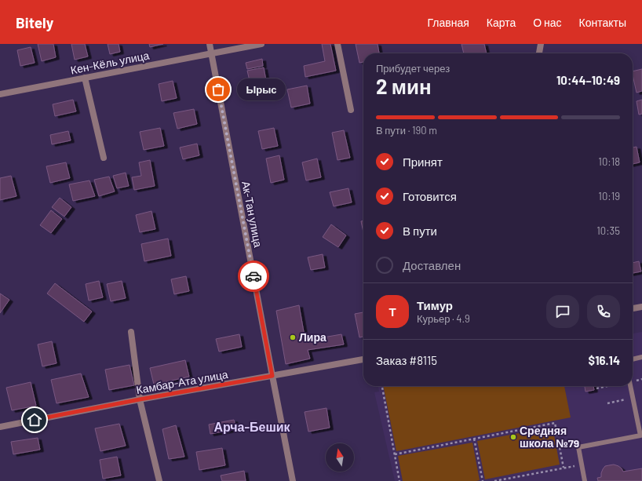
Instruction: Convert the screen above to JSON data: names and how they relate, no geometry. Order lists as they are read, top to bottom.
{
  "streets": {
    "street": ["Кен-Кёль улица", "Ак-Тан улица", "Камбар-Ата улица"]
  },
  "crossings": [
    ["Кен-Кёль улица", "Ак-Тан улица"],
    ["Ак-Тан улица", "Камбар-Ата улица"]
  ],
  "districts": ["Арча-Бешик"],
  "places": ["Ырыс", "Лира", "Средняя школа №79"],
  "north": "top",
  "page": {
    "header": "Bitely",
    "nav": [
      "Главная",
      "Карта",
      "О нас",
      "Контакты"
    ],
    "heading": ["2 мин", "Прибудет через", "10:44–10:49"],
    "panel": [
      "Тимур",
      "Курьер · 4.9",
      "Заказ #8115",
      "$16.14"
    ],
    "bubble": "Ырыс",
    "bar": "В пути · 190 m",
    "list": [
      ["Принят", "10:18"],
      ["Готовится", "10:19"],
      ["В пути", "10:35"],
      "Доставлен"
    ],
    "round": "Т"
  }
}
